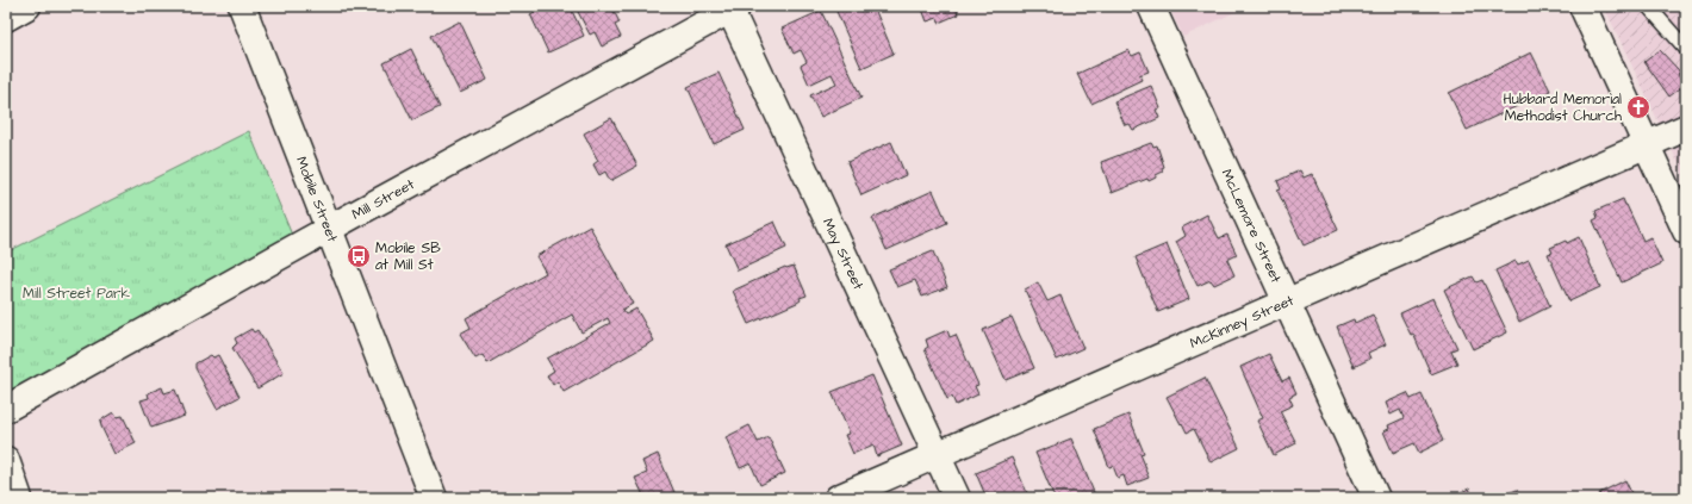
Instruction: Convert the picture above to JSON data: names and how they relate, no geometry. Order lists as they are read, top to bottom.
{
  "streets": {
    "street": [
      "Mobile Street",
      "Mill Street",
      "McLemore Street",
      "May Street",
      "McKinney Street"
    ]
  },
  "crossings": [
    ["Mobile Street", "Mill Street"],
    ["Mill Street", "May Street"],
    ["McLemore Street", "McKinney Street"],
    ["May Street", "McKinney Street"]
  ],
  "parks": ["Mill Street Park"],
  "places": {
    "church": ["Hubbard Memorial Methodist Church"],
    "bus stop": ["Mobile SB at Mill St"]
  }
}
